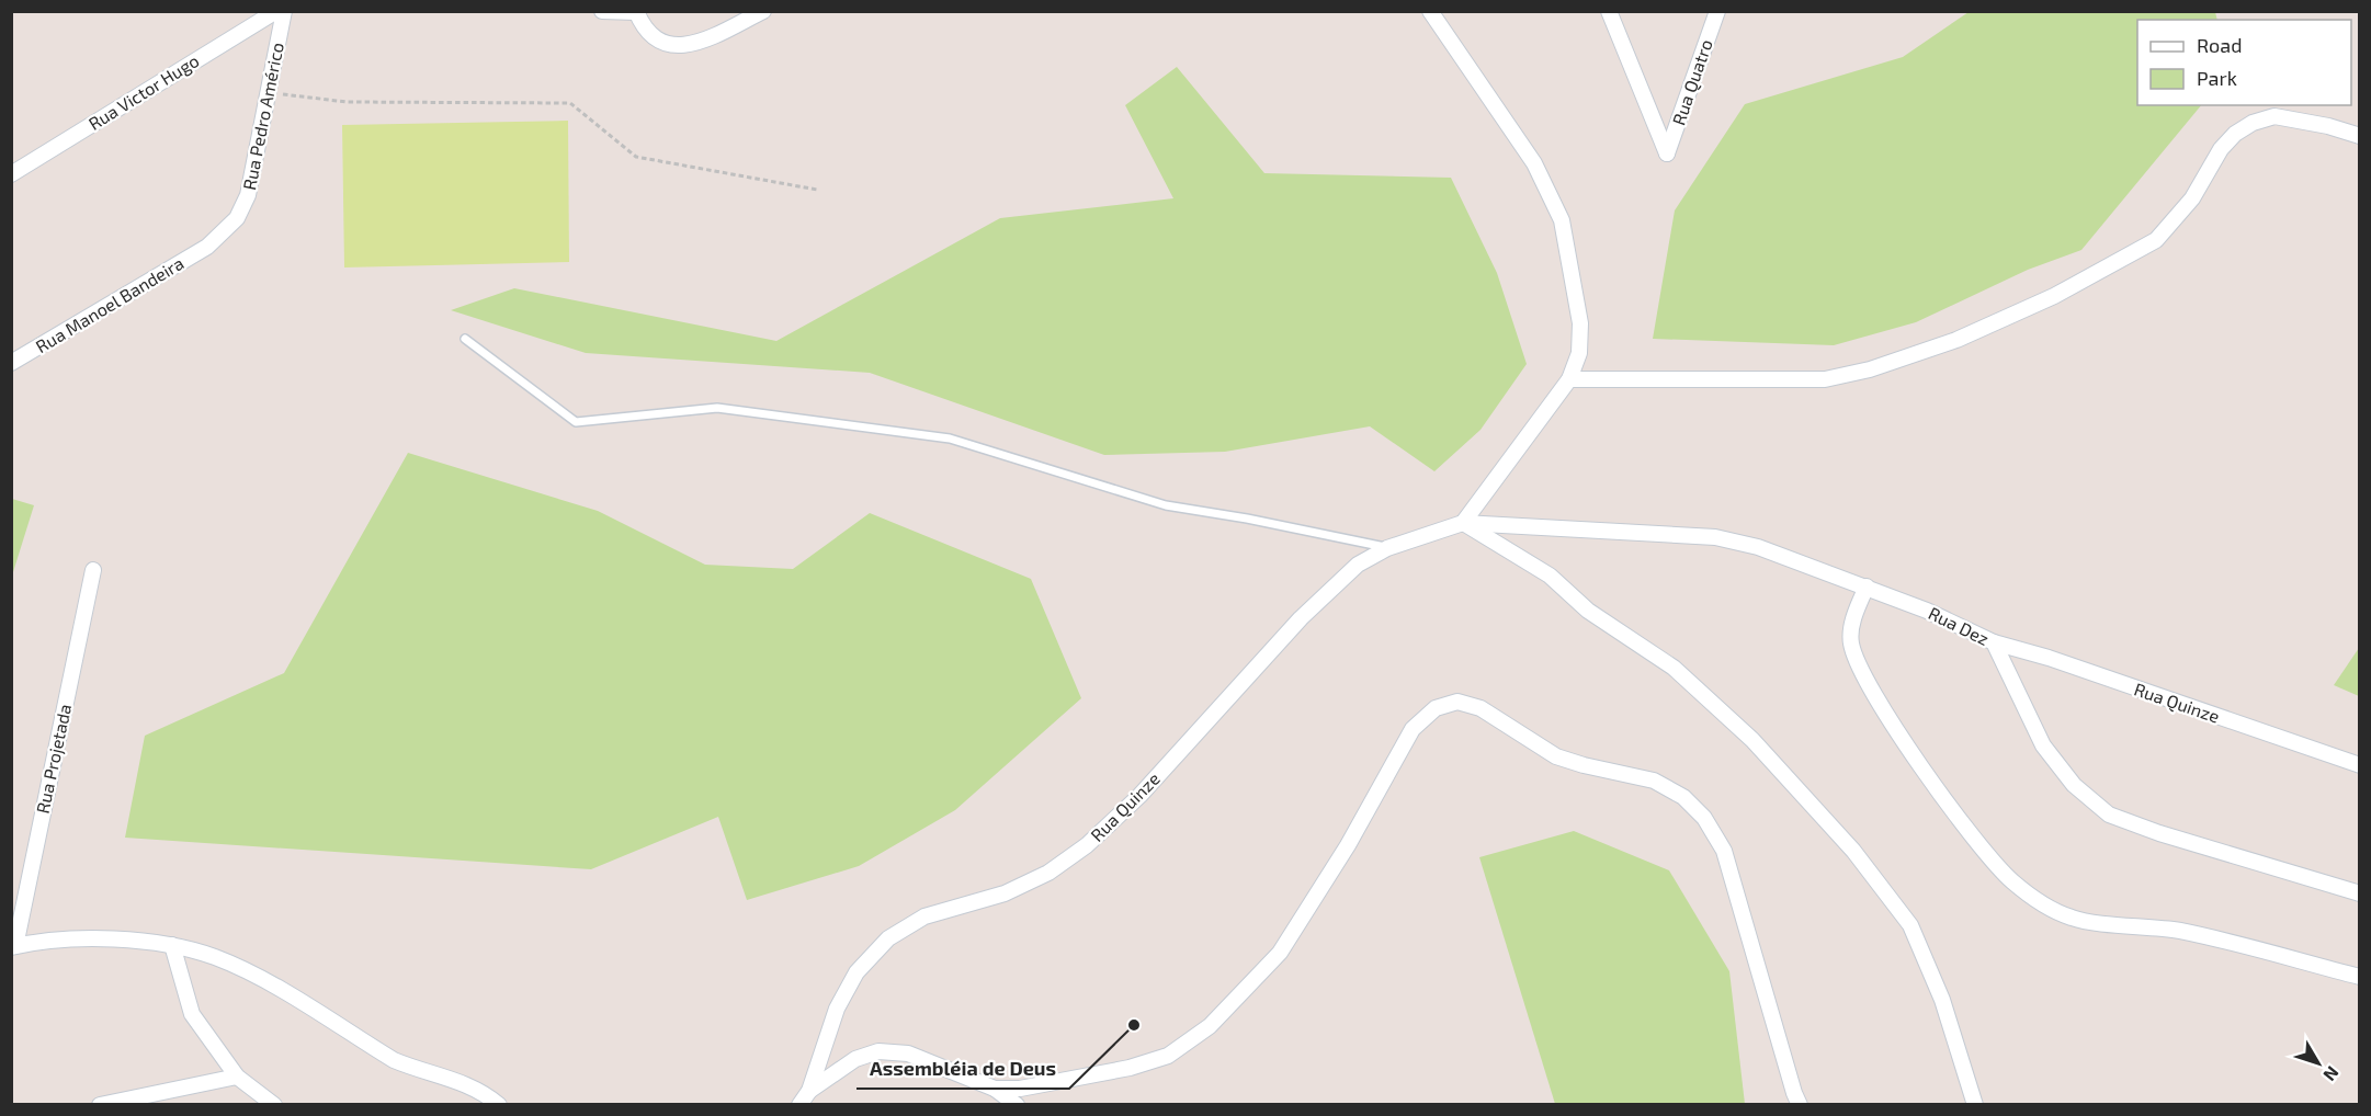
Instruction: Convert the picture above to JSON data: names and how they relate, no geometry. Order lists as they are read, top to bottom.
{
  "streets": {
    "street": [
      "Rua Quatro",
      "Rua Victor Hugo",
      "Rua Pedro Américo",
      "Rua Manoel Bandeira",
      "Rua Dez",
      "Rua Quinze",
      "Rua Projetada"
    ]
  },
  "crossings": [
    ["Rua Pedro Américo", "Rua Manoel Bandeira"],
    ["Rua Dez", "Rua Quinze"]
  ],
  "places": ["Assembléia de Deus"],
  "legend": ["Road", "Park"],
  "north": "bottom right"
}
